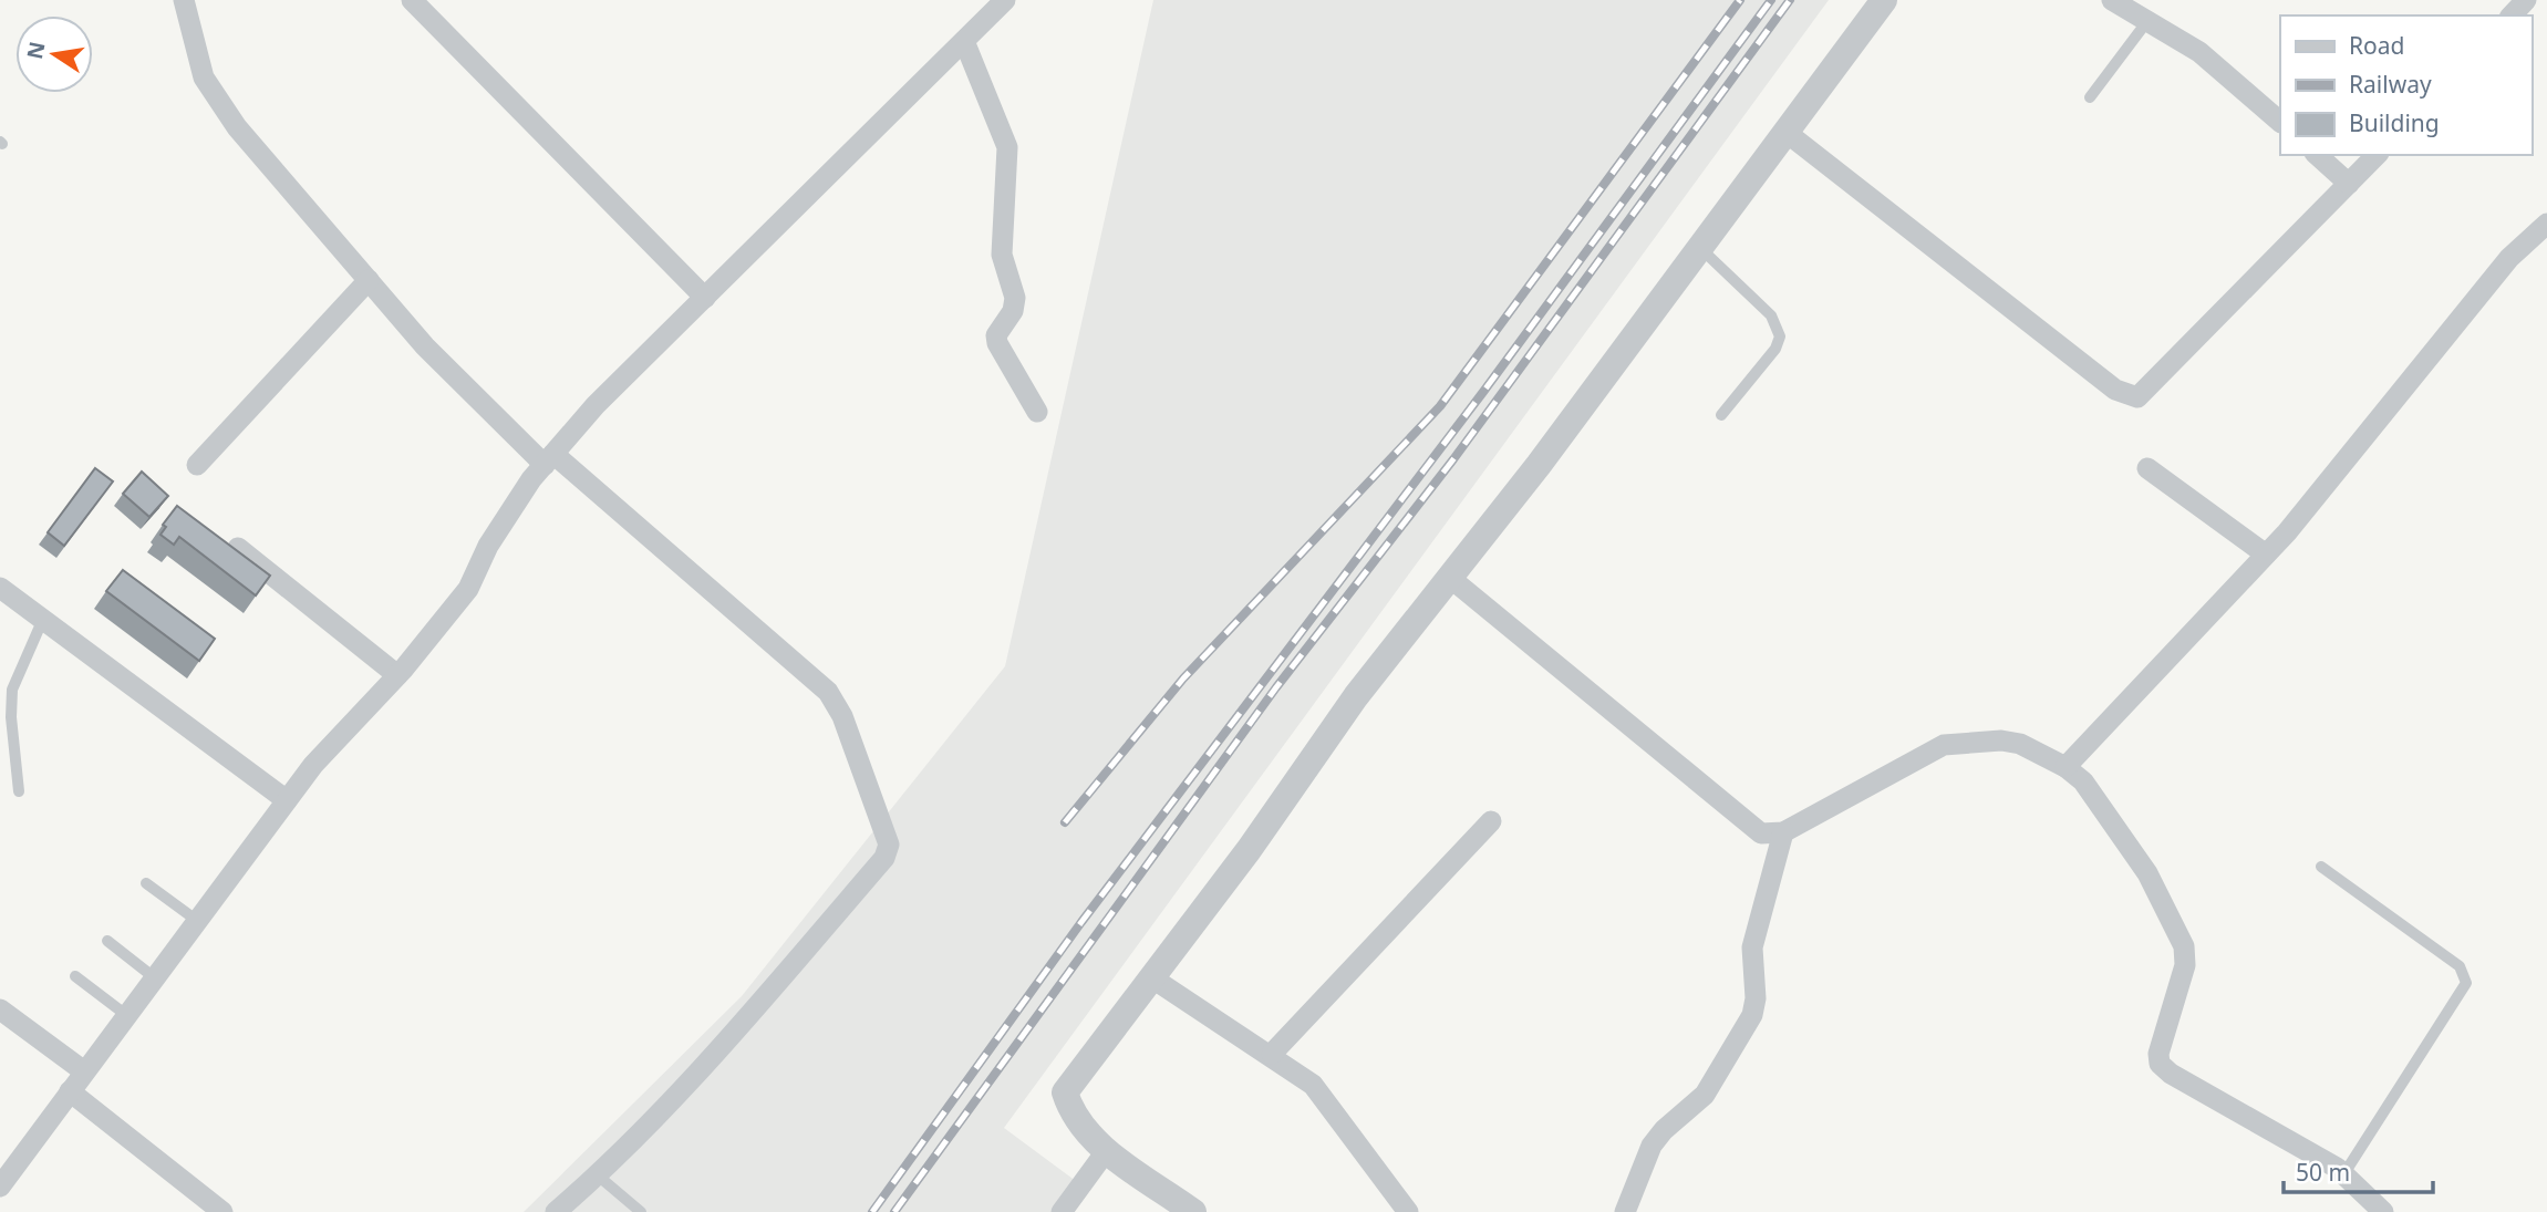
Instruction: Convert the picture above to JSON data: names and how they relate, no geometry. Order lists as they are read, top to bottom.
{
  "legend": ["Road", "Railway", "Building"],
  "scale_bar": "50 m",
  "north": "left"
}
